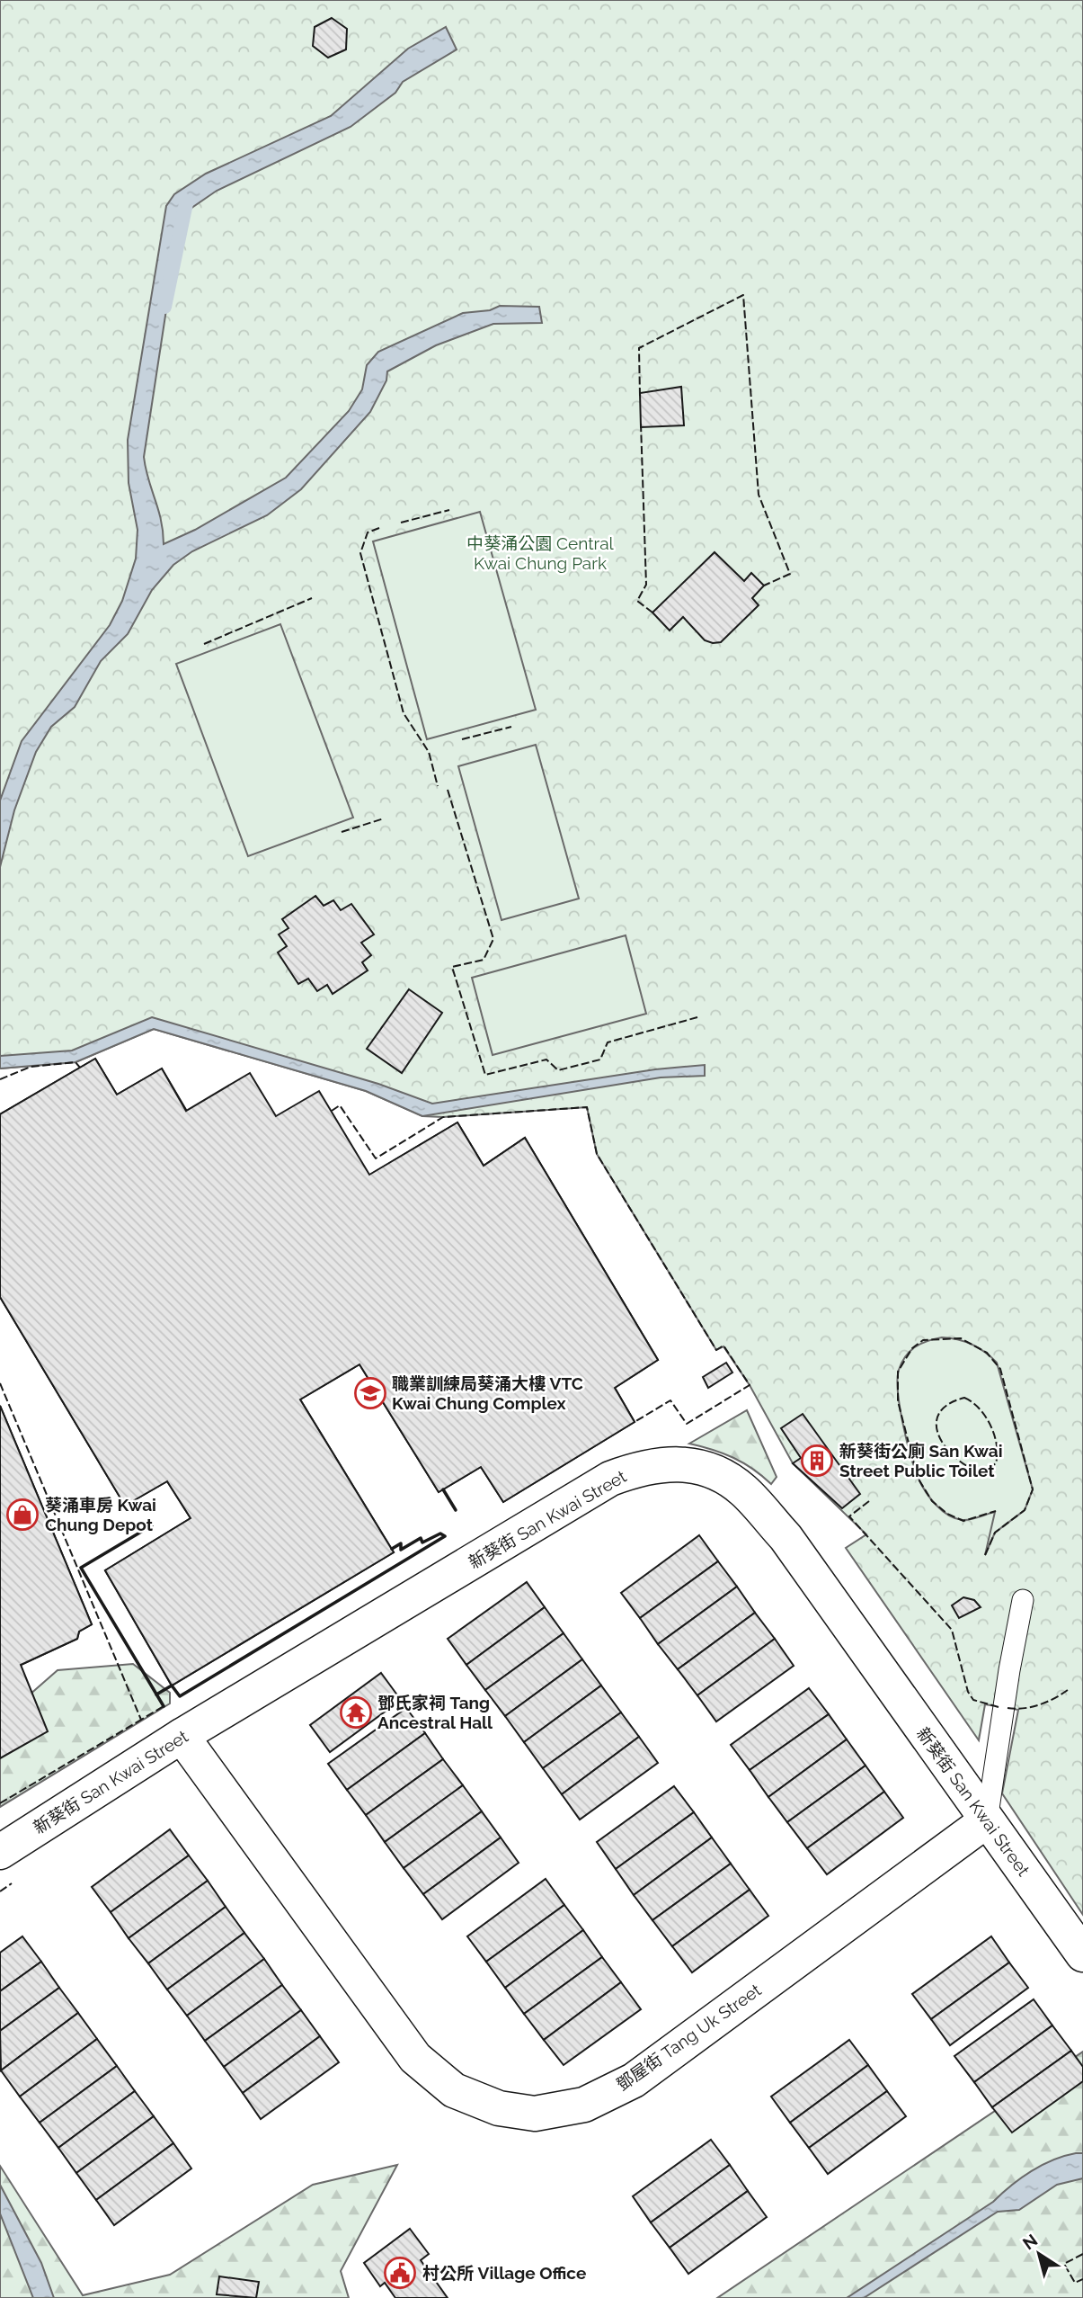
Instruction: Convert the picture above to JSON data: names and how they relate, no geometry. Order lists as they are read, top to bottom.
{
  "streets": {
    "street": ["新葵街 San Kwai Street", "鄧屋街 Tang Uk Street"]
  },
  "crossings": [
    ["新葵街 San Kwai Street", "鄧屋街 Tang Uk Street"]
  ],
  "parks": ["中葵涌公園 Central Kwai Chung Park"],
  "places": {
    "school or university": ["職業訓練局葵涌大樓 VTC Kwai Chung Complex"],
    "building": ["新葵街公廁 San Kwai Street Public Toilet"],
    "shop": ["葵涌車房 Kwai Chung Depot"],
    "temple": ["鄧氏家祠 Tang Ancestral Hall"],
    "public building": ["村公所 Village Office"]
  },
  "north": "top left"
}
